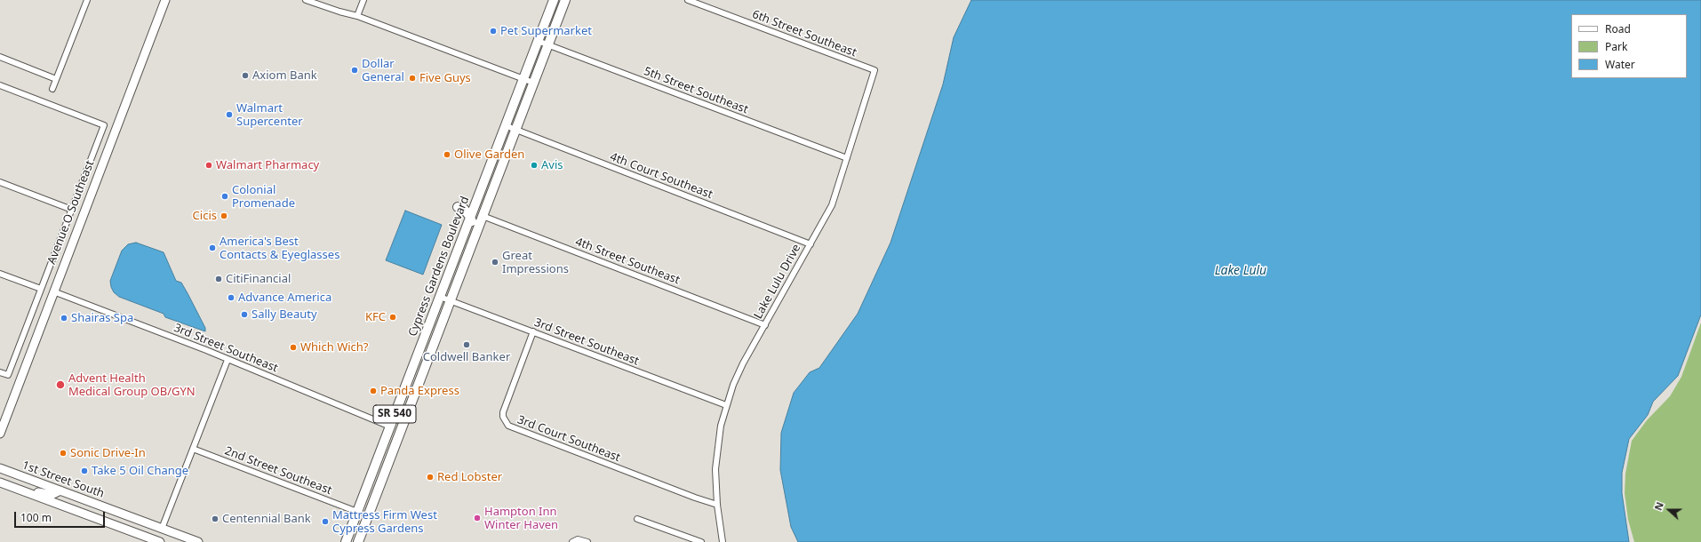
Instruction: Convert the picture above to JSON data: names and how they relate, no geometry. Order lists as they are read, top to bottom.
{
  "streets": {
    "main road": ["Cypress Gardens Boulevard", "SR 540"],
    "street": [
      "6th Street Southeast",
      "5th Street Southeast",
      "4th Court Southeast",
      "Avenue O Southeast",
      "4th Street Southeast",
      "Lake Lulu Drive",
      "3rd Street Southeast",
      "3rd Court Southeast",
      "2nd Street Southeast",
      "1st Street South"
    ]
  },
  "crossings": [
    ["6th Street Southeast", "Lake Lulu Drive"],
    ["5th Street Southeast", "Cypress Gardens Boulevard"],
    ["5th Street Southeast", "Lake Lulu Drive"],
    ["4th Court Southeast", "Cypress Gardens Boulevard"],
    ["4th Court Southeast", "Lake Lulu Drive"],
    ["Avenue O Southeast", "3rd Street Southeast"],
    ["4th Street Southeast", "Cypress Gardens Boulevard"],
    ["4th Street Southeast", "Lake Lulu Drive"],
    ["Cypress Gardens Boulevard", "3rd Street Southeast"],
    ["Cypress Gardens Boulevard", "2nd Street Southeast"],
    ["Lake Lulu Drive", "3rd Street Southeast"],
    ["Lake Lulu Drive", "3rd Court Southeast"],
    ["3rd Street Southeast", "3rd Court Southeast"]
  ],
  "water": ["Lake Lulu"],
  "places": [
    "Pet Supermarket",
    "Dollar General",
    "Axiom Bank",
    "Five Guys",
    "Walmart Supercenter",
    "Olive Garden",
    "Walmart Pharmacy",
    "Avis",
    "Colonial Promenade",
    "Cicis",
    "America's Best Contacts & Eyeglasses",
    "Great Impressions",
    "CitiFinancial",
    "Advance America",
    "Sally Beauty",
    "KFC",
    "Shairas Spa",
    "Coldwell Banker",
    "Which Wich?",
    "Advent Health Medical Group OB/GYN",
    "Panda Express",
    "Sonic Drive-In",
    "Take 5 Oil Change",
    "Red Lobster",
    "Hampton Inn Winter Haven",
    "Centennial Bank",
    "Mattress Firm West Cypress Gardens"
  ],
  "legend": ["Road", "Park", "Water"],
  "scale_bar": "100 m",
  "north": "left"
}
